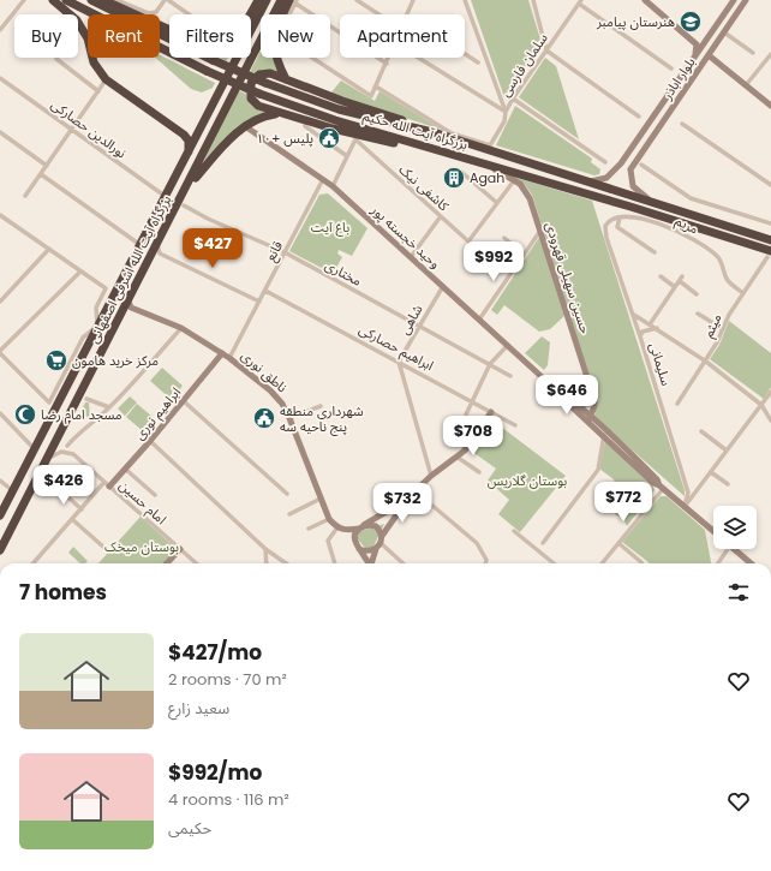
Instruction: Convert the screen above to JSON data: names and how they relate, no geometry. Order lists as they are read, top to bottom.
{
  "streets": {
    "highway": ["بزرگراه آیت الله حکیم", "بزرگراه آیت الله اشرفی اصفهانی"],
    "street": [
      "سلمان فارسی",
      "بلوار اباذر",
      "نورالدین حصارکی",
      "کاشفی نیک",
      "مریم",
      "وحید خجسته پور",
      "قانع",
      "مختاری",
      "حسین سهیلی قهرودی",
      "شاهی",
      "میثم",
      "ابراهیم حصارکی",
      "سلیمانی",
      "ناطق نوری",
      "ابراهیم نوری",
      "امام حسین"
    ]
  },
  "crossings": [
    ["بلوار اباذر", "بزرگراه آیت الله حکیم"],
    ["نورالدین حصارکی", "بزرگراه آیت الله اشرفی اصفهانی"],
    ["بزرگراه آیت الله حکیم", "حسین سهیلی قهرودی"],
    ["بزرگراه آیت الله حکیم", "میثم"],
    ["مریم", "میثم"],
    ["مریم", "سلیمانی"],
    ["وحید خجسته پور", "قانع"],
    ["وحید خجسته پور", "حسین سهیلی قهرودی"],
    ["وحید خجسته پور", "شاهی"],
    ["وحید خجسته پور", "سلیمانی"],
    ["قانع", "مختاری"],
    ["قانع", "ابراهیم حصارکی"],
    ["قانع", "ناطق نوری"],
    ["بزرگراه آیت الله اشرفی اصفهانی", "ناطق نوری"],
    ["بزرگراه آیت الله اشرفی اصفهانی", "امام حسین"],
    ["مختاری", "شاهی"],
    ["شاهی", "ابراهیم حصارکی"],
    ["ناطق نوری", "ابراهیم نوری"],
    ["ابراهیم نوری", "امام حسین"]
  ],
  "parks": ["باغ آیت", "بوستان گلاریس", "بوستان میخک"],
  "places": {
    "school or university": ["هنرستان پیامبر"],
    "public building": ["پلیس +۱۰", "شهرداری منطقه پنج ناحیه سه"],
    "building": ["Agah"],
    "supermarket": ["مرکز خرید هامون"],
    "mosque": ["مسجد امام رضا"]
  },
  "page": {
    "chip": [
      "Buy",
      "Rent",
      "Filters",
      "New",
      "Apartment"
    ],
    "price": [
      "$427",
      "$992",
      "$646",
      "$708",
      "$426",
      "$772",
      "$732"
    ],
    "heading": "7 homes",
    "list": [
      {
        "name": "$427/mo",
        "note": "2 rooms · 70 m² · سعید زارع"
      },
      {
        "name": "$992/mo",
        "note": "4 rooms · 116 m² · حکیمی"
      }
    ]
  }
}
